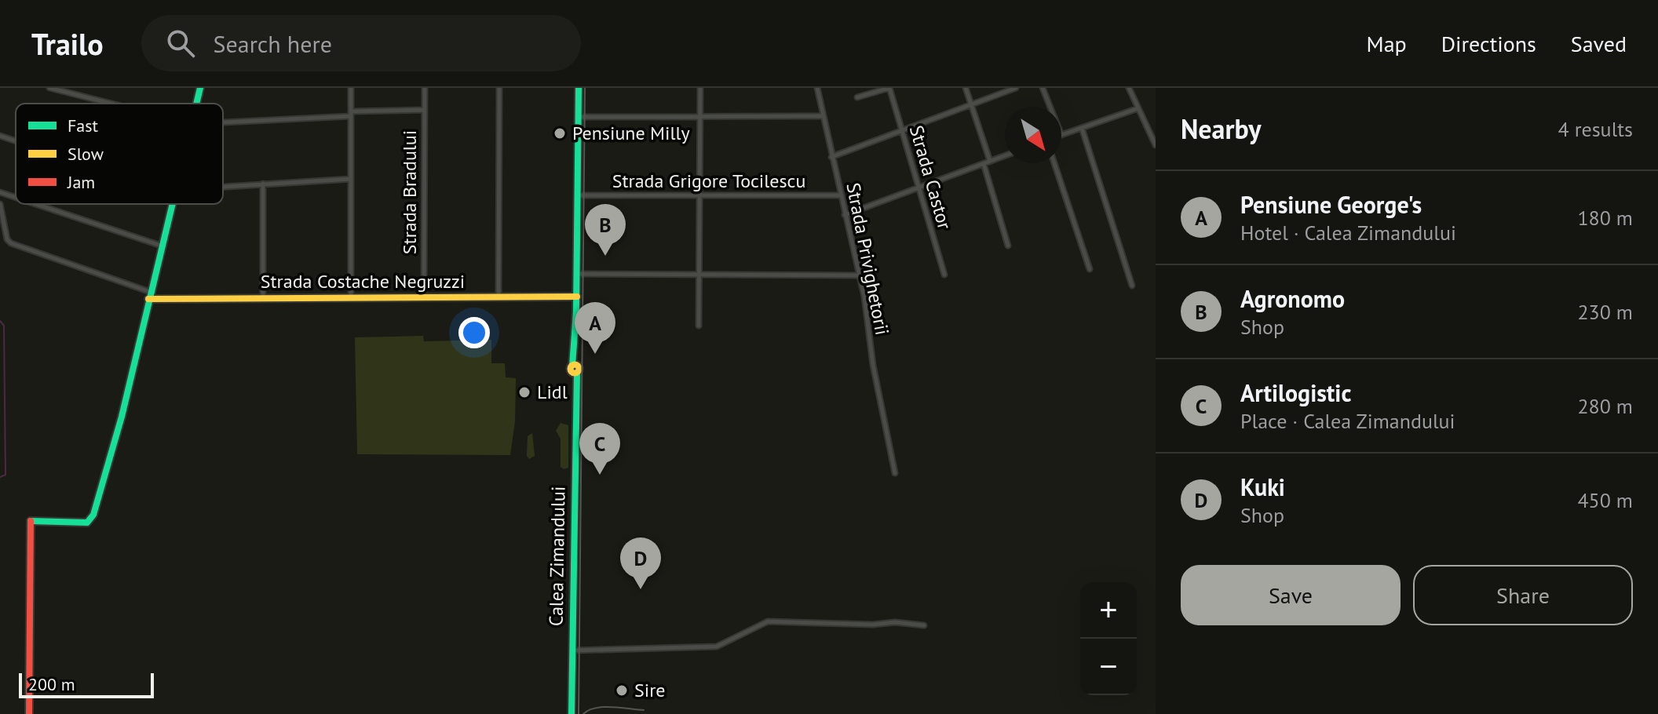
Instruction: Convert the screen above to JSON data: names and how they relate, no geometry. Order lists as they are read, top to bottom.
{
  "streets": {
    "street": [
      "Strada Castor",
      "Strada Grigore Tocilescu",
      "Strada Bradului",
      "Strada Privighetorii",
      "Strada Costache Negruzzi",
      "Calea Zimandului"
    ]
  },
  "crossings": [
    ["Strada Grigore Tocilescu", "Strada Privighetorii"],
    ["Strada Grigore Tocilescu", "Calea Zimandului"],
    ["Strada Bradului", "Strada Costache Negruzzi"],
    ["Strada Costache Negruzzi", "Calea Zimandului"]
  ],
  "places": ["Pensiune Milly", "Lidl", "Sire"],
  "legend": ["Fast", "Slow", "Jam"],
  "scale_bar": "200 m",
  "north": "bottom right",
  "page": {
    "header": "Trailo",
    "search": "Search here",
    "nav": ["Map", "Directions", "Saved"],
    "heading": ["Nearby", "4 results"],
    "list": [
      {
        "mark": "A",
        "name": "Pensiune George's",
        "note": "Hotel · Calea Zimandului",
        "value": "180 m"
      },
      {
        "mark": "B",
        "name": "Agronomo",
        "note": "Shop",
        "value": "230 m"
      },
      {
        "mark": "C",
        "name": "Artilogistic",
        "note": "Place · Calea Zimandului",
        "value": "280 m"
      },
      {
        "mark": "D",
        "name": "Kuki",
        "note": "Shop",
        "value": "450 m"
      }
    ],
    "pins": [
      "B",
      "A",
      "C",
      "D"
    ],
    "buttons": ["Save", "Share"],
    "map_buttons": ["+", "−"],
    "scale": "200 m"
  }
}
